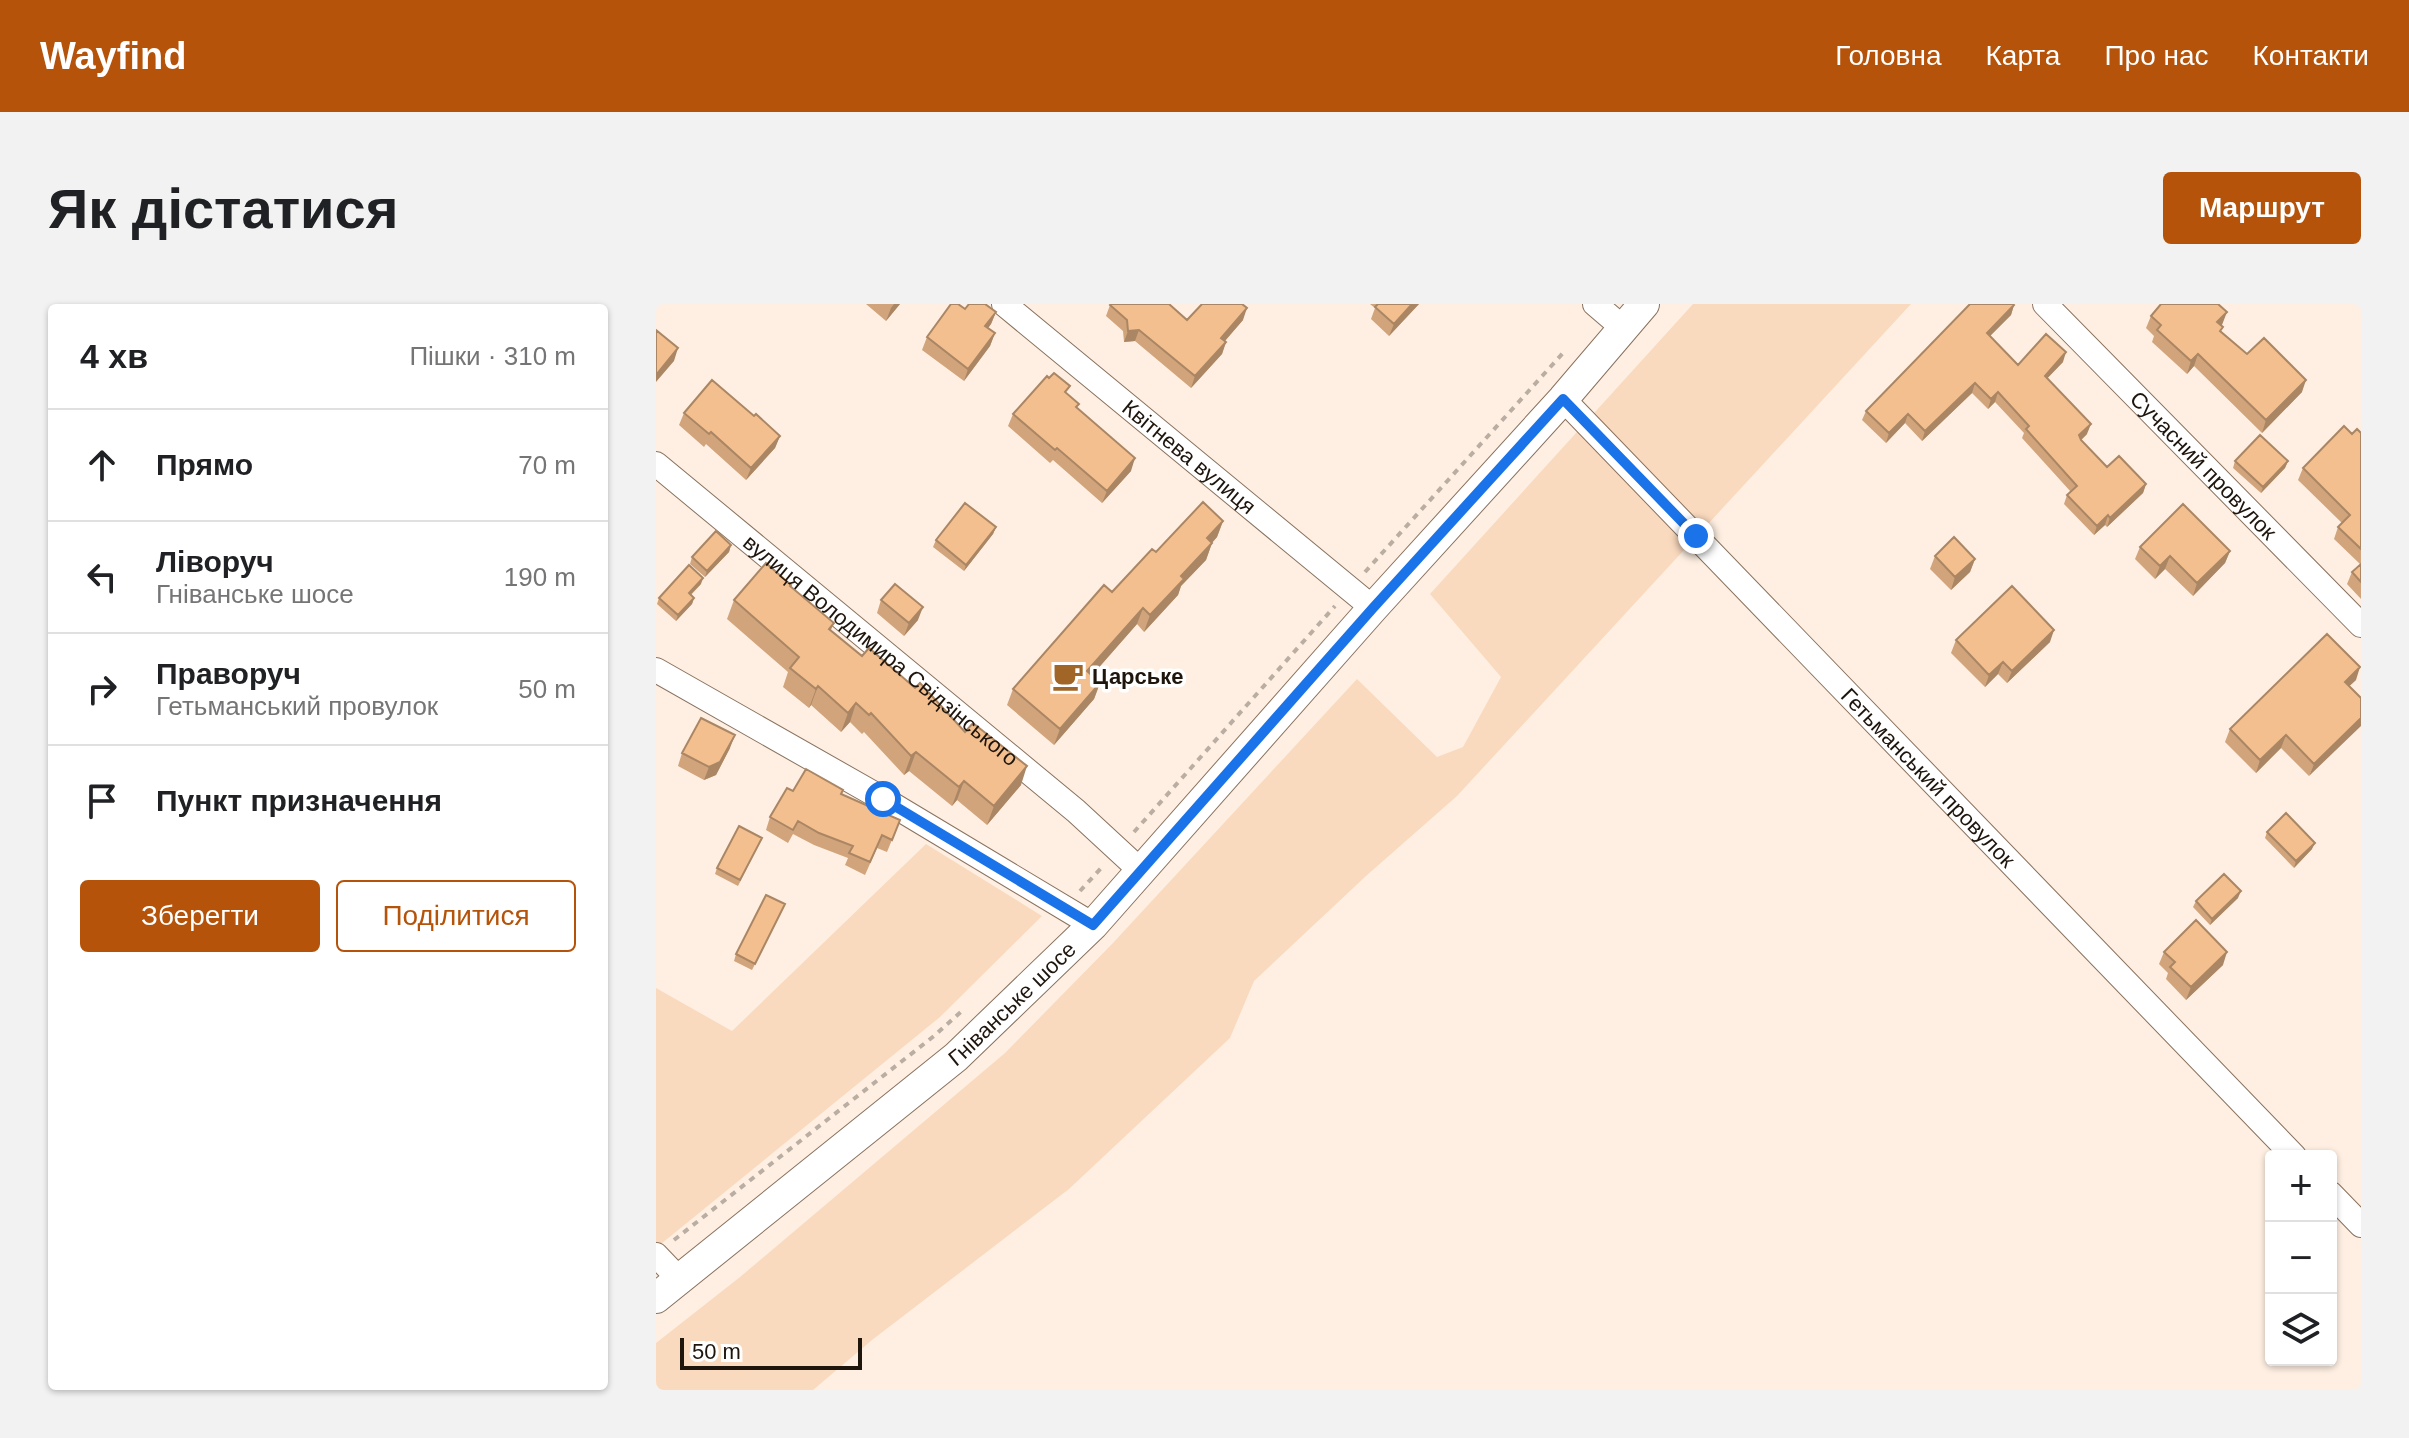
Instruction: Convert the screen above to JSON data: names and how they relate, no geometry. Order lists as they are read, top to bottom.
{
  "streets": {
    "main road": ["Гніванське шосе"],
    "street": [
      "Квітнева вулиця",
      "Сучасний провулок",
      "вулиця Володимира Свідзінського",
      "Гетьманський провулок"
    ]
  },
  "crossings": [
    ["Квітнева вулиця", "Гніванське шосе"],
    ["вулиця Володимира Свідзінського", "Гніванське шосе"],
    ["Гетьманський провулок", "Гніванське шосе"]
  ],
  "places": {
    "cafe": ["Царське"]
  },
  "scale_bar": "50 m",
  "page": {
    "header": "Wayfind",
    "nav": [
      "Головна",
      "Карта",
      "Про нас",
      "Контакти"
    ],
    "buttons": [
      "Маршрут",
      ["Зберегти", "Поділитися"]
    ],
    "title": "Як дістатися",
    "heading": ["4 хв", "Пішки · 310 m"],
    "list": [
      ["Прямо", "70 m"],
      ["Ліворуч", "Гніванське шосе", "190 m"],
      ["Праворуч", "Гетьманський провулок", "50 m"],
      "Пункт призначення"
    ],
    "map_buttons": ["+", "−"],
    "scale": "50 m"
  }
}
